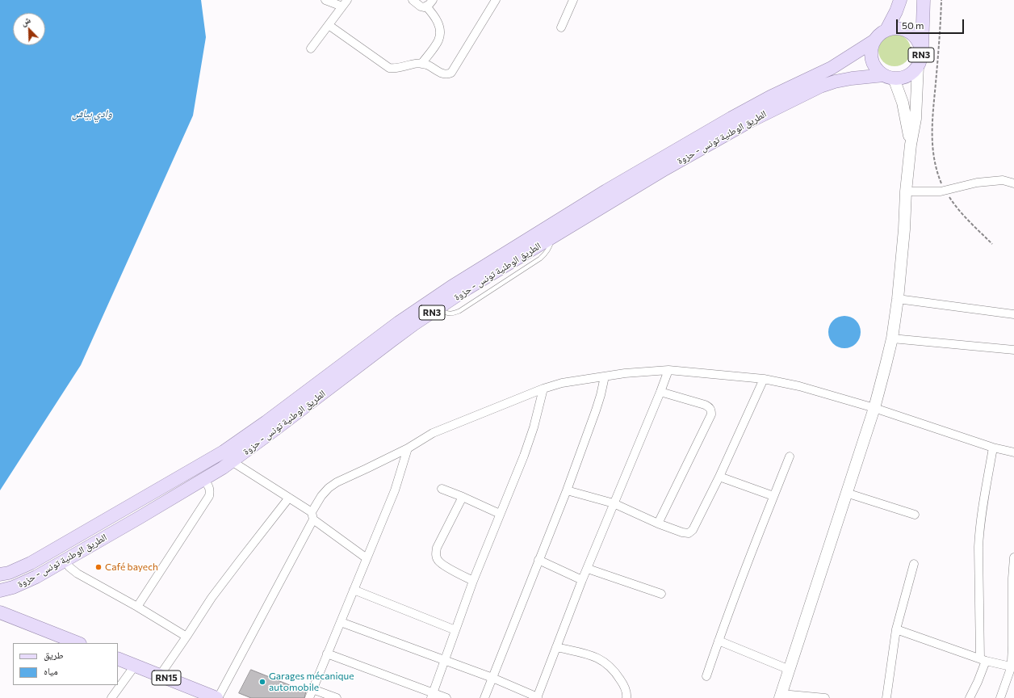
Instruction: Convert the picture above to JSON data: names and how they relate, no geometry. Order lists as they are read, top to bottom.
{
  "streets": {
    "main road": ["RN3", "الطريق الوطنية تونس - حزوة", "RN15"]
  },
  "crossings": [
    ["RN3", "الطريق الوطنية تونس - حزوة"]
  ],
  "water": ["وادي بياش"],
  "places": ["Café bayech", "Garages mécanique automobile"],
  "legend": ["طريق", "مياه"],
  "scale_bar": "50 m",
  "north": "top left"
}
